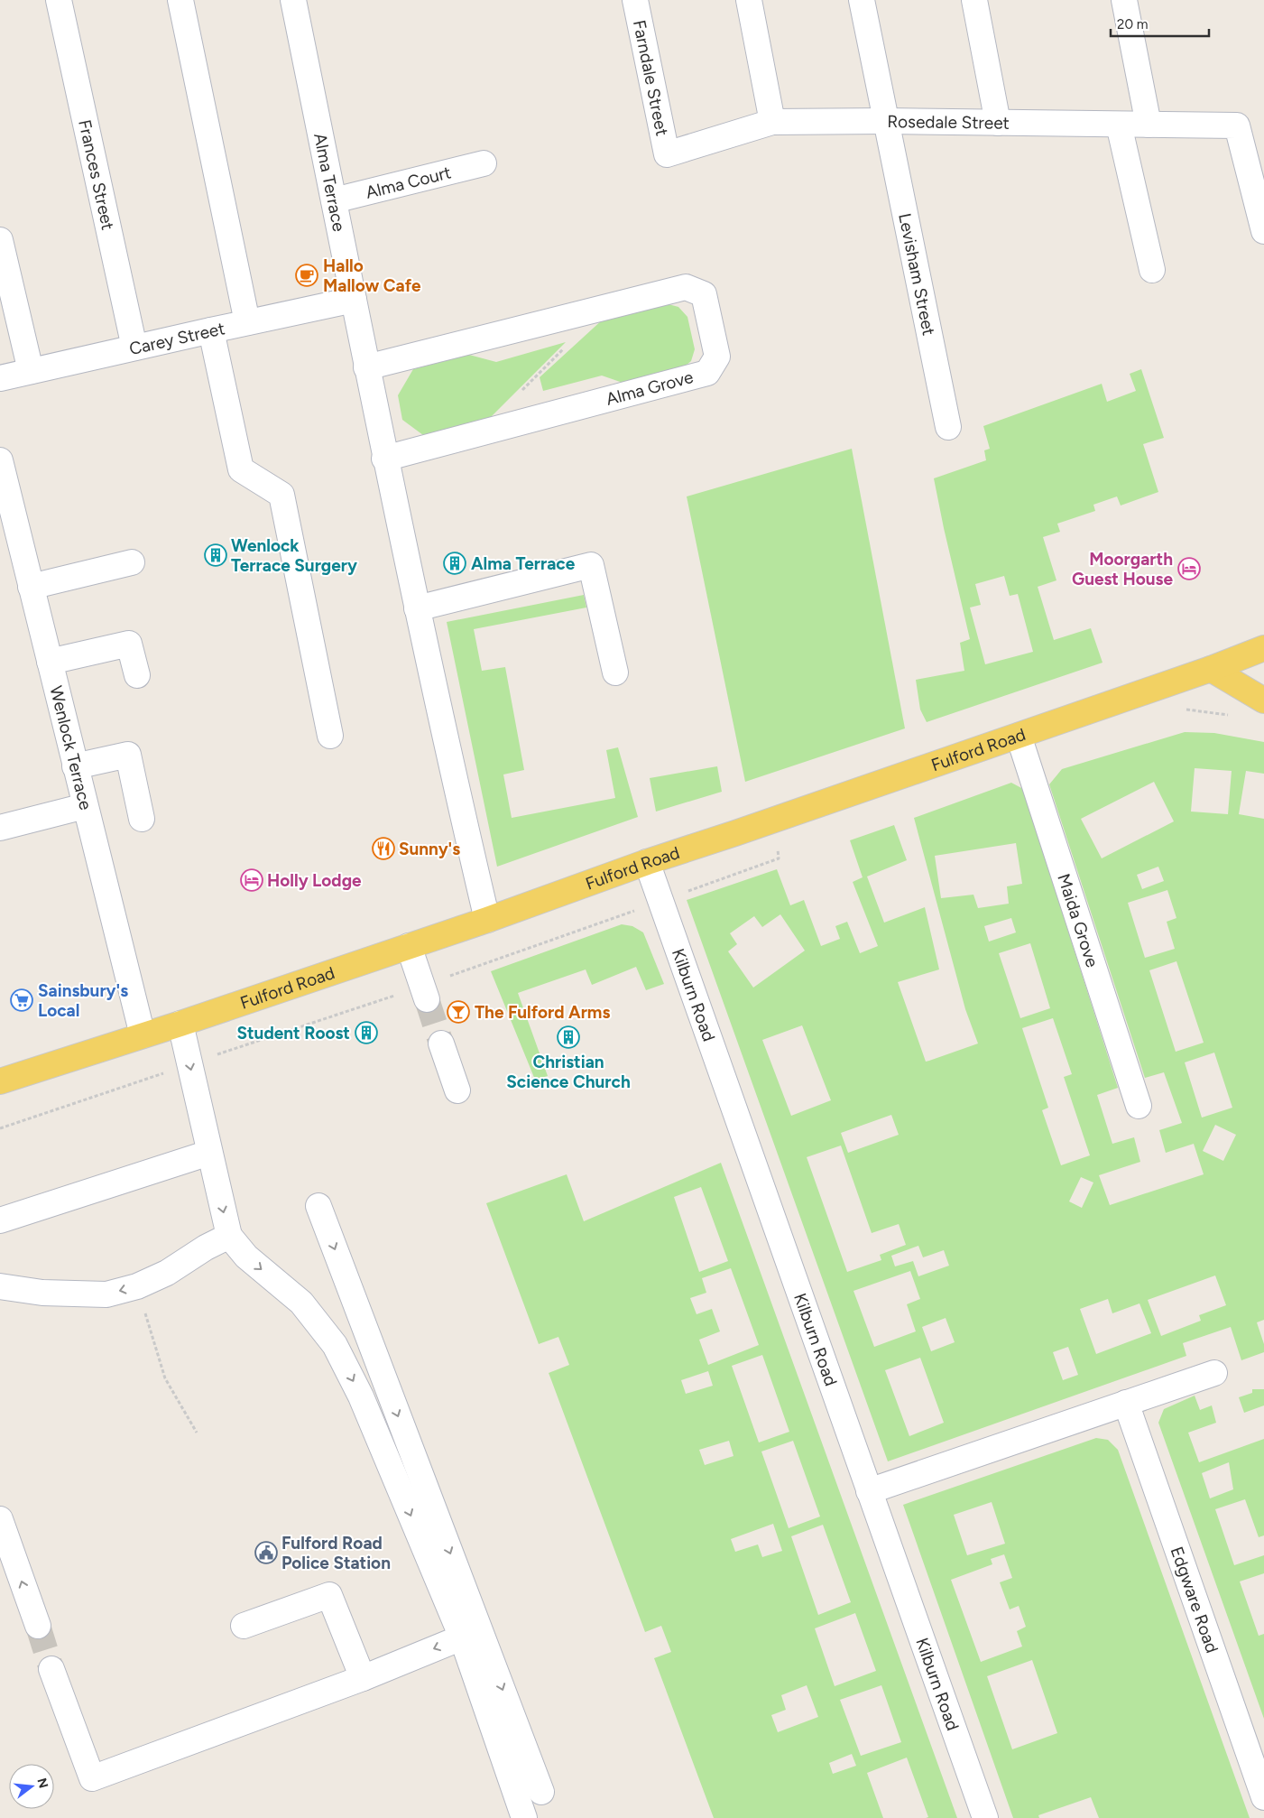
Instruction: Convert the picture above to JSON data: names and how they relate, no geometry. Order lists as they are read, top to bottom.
{
  "streets": {
    "main road": ["Fulford Road"],
    "street": [
      "Farndale Street",
      "Rosedale Street",
      "Frances Street",
      "Alma Court",
      "Alma Terrace",
      "Levisham Street",
      "Carey Street",
      "Alma Grove",
      "Wenlock Terrace",
      "Maida Grove",
      "Kilburn Road",
      "Edgware Road"
    ]
  },
  "crossings": [
    ["Farndale Street", "Rosedale Street"],
    ["Rosedale Street", "Levisham Street"],
    ["Frances Street", "Carey Street"],
    ["Alma Court", "Alma Terrace"],
    ["Alma Terrace", "Carey Street"],
    ["Alma Terrace", "Alma Grove"],
    ["Alma Terrace", "Fulford Road"],
    ["Wenlock Terrace", "Fulford Road"],
    ["Fulford Road", "Maida Grove"],
    ["Fulford Road", "Kilburn Road"]
  ],
  "places": {
    "cafe": ["Hallo Mallow Cafe"],
    "building": [
      "Wenlock Terrace Surgery",
      "Alma Terrace",
      "Student Roost",
      "Christian Science Church"
    ],
    "hotel": ["Moorgarth Guest House", "Holly Lodge"],
    "restaurant": ["Sunny's"],
    "supermarket": ["Sainsbury's Local"],
    "bar": ["The Fulford Arms"],
    "public building": ["Fulford Road Police Station"]
  },
  "scale_bar": "20 m",
  "north": "right"
}
